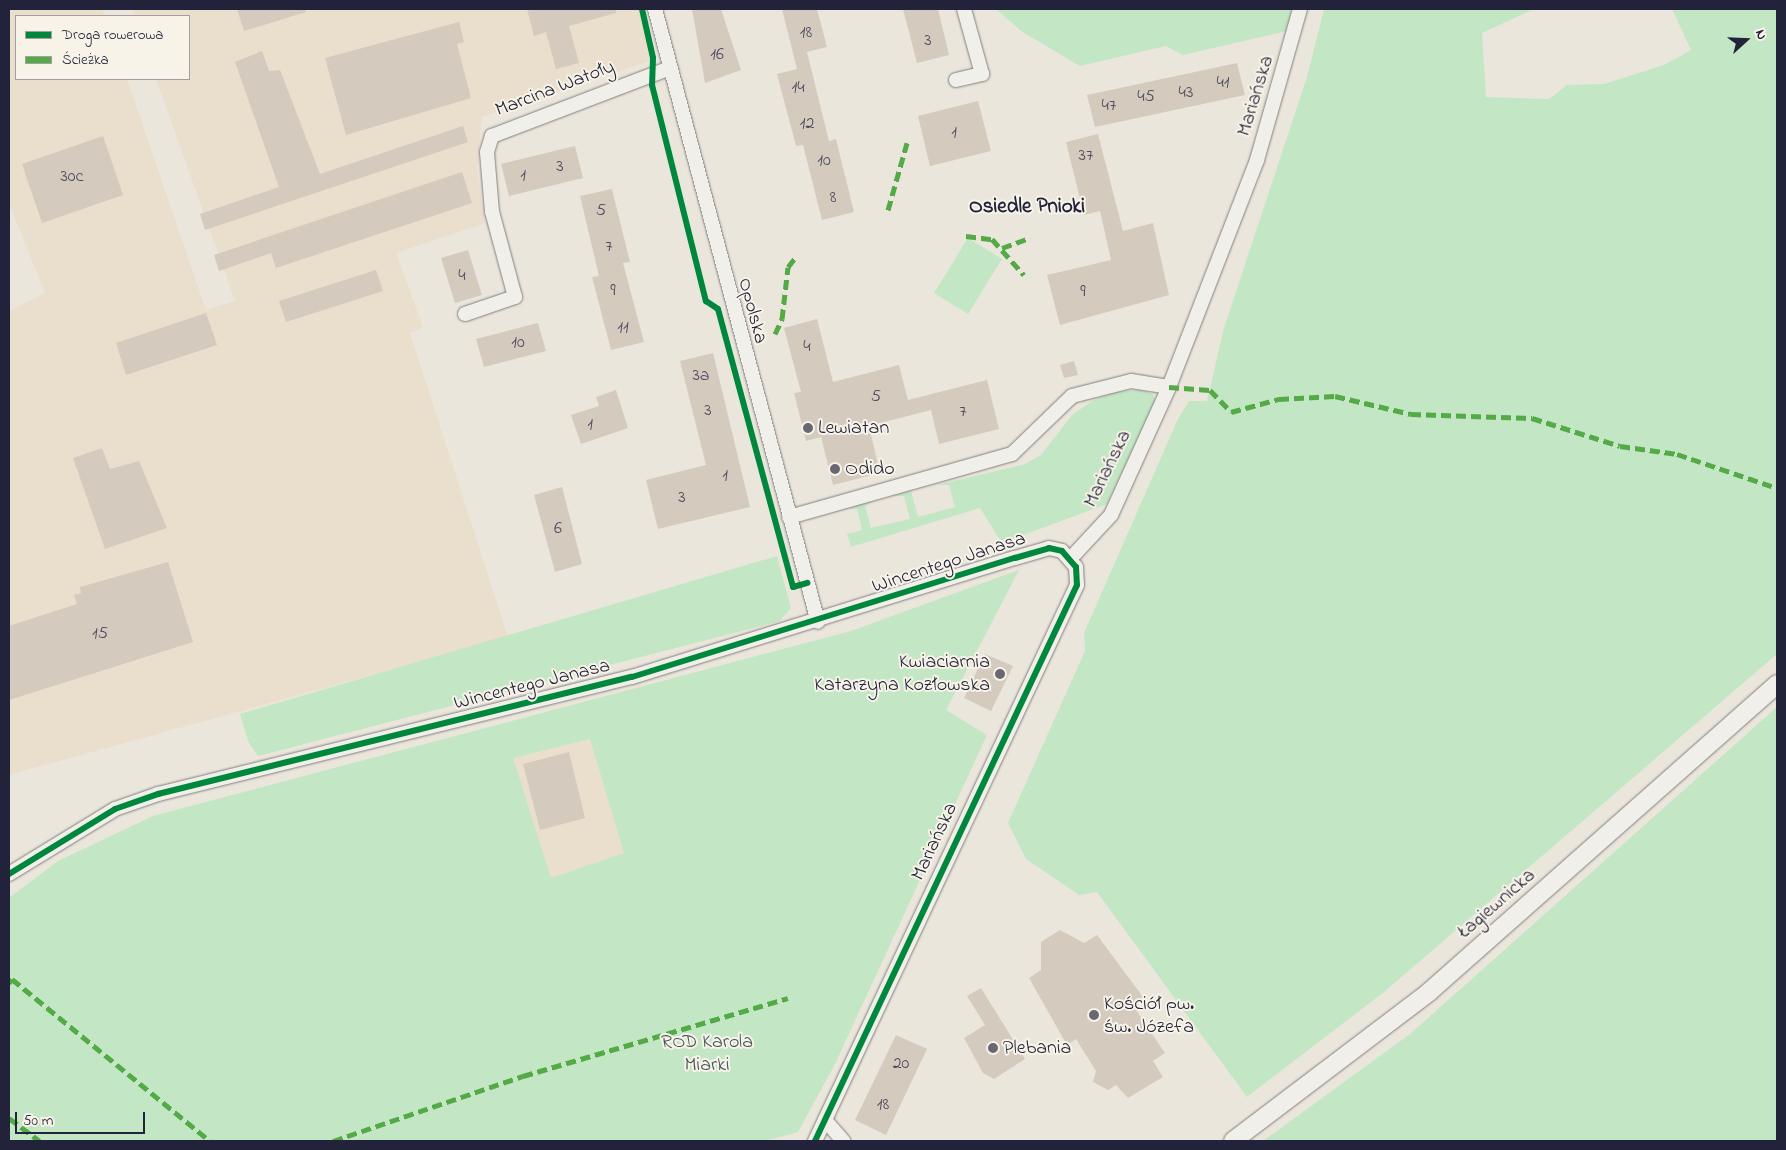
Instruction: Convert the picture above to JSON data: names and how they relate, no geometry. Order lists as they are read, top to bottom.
{
  "streets": {
    "street": [
      "Marcina Watoły",
      "Mariańska",
      "Opolska",
      "Wincentego Janasa",
      "Łagiewnicka"
    ]
  },
  "crossings": [
    ["Marcina Watoły", "Opolska"],
    ["Mariańska", "Wincentego Janasa"],
    ["Opolska", "Wincentego Janasa"]
  ],
  "districts": ["Osiedle Pnioki"],
  "parks": ["ROD Karola Miarki"],
  "places": [
    "Lewiatan",
    "Odido",
    "Kwiaciarnia Katarzyna Kozłowska",
    "Kościół pw. św. Józefa",
    "Plebania"
  ],
  "house_numbers": [
    "18",
    "3",
    "16",
    "41",
    "14",
    "43",
    "45",
    "47",
    "12",
    "1",
    "37",
    "10",
    "3",
    "1",
    "30c",
    "8",
    "5",
    "7",
    "4",
    "9",
    "9",
    "11",
    "10",
    "4",
    "3a",
    "5",
    "3",
    "7",
    "1",
    "1",
    "3",
    "6",
    "15",
    "20",
    "18"
  ],
  "legend": ["Droga rowerowa", "Ścieżka"],
  "scale_bar": "50 m",
  "north": "right"
}
